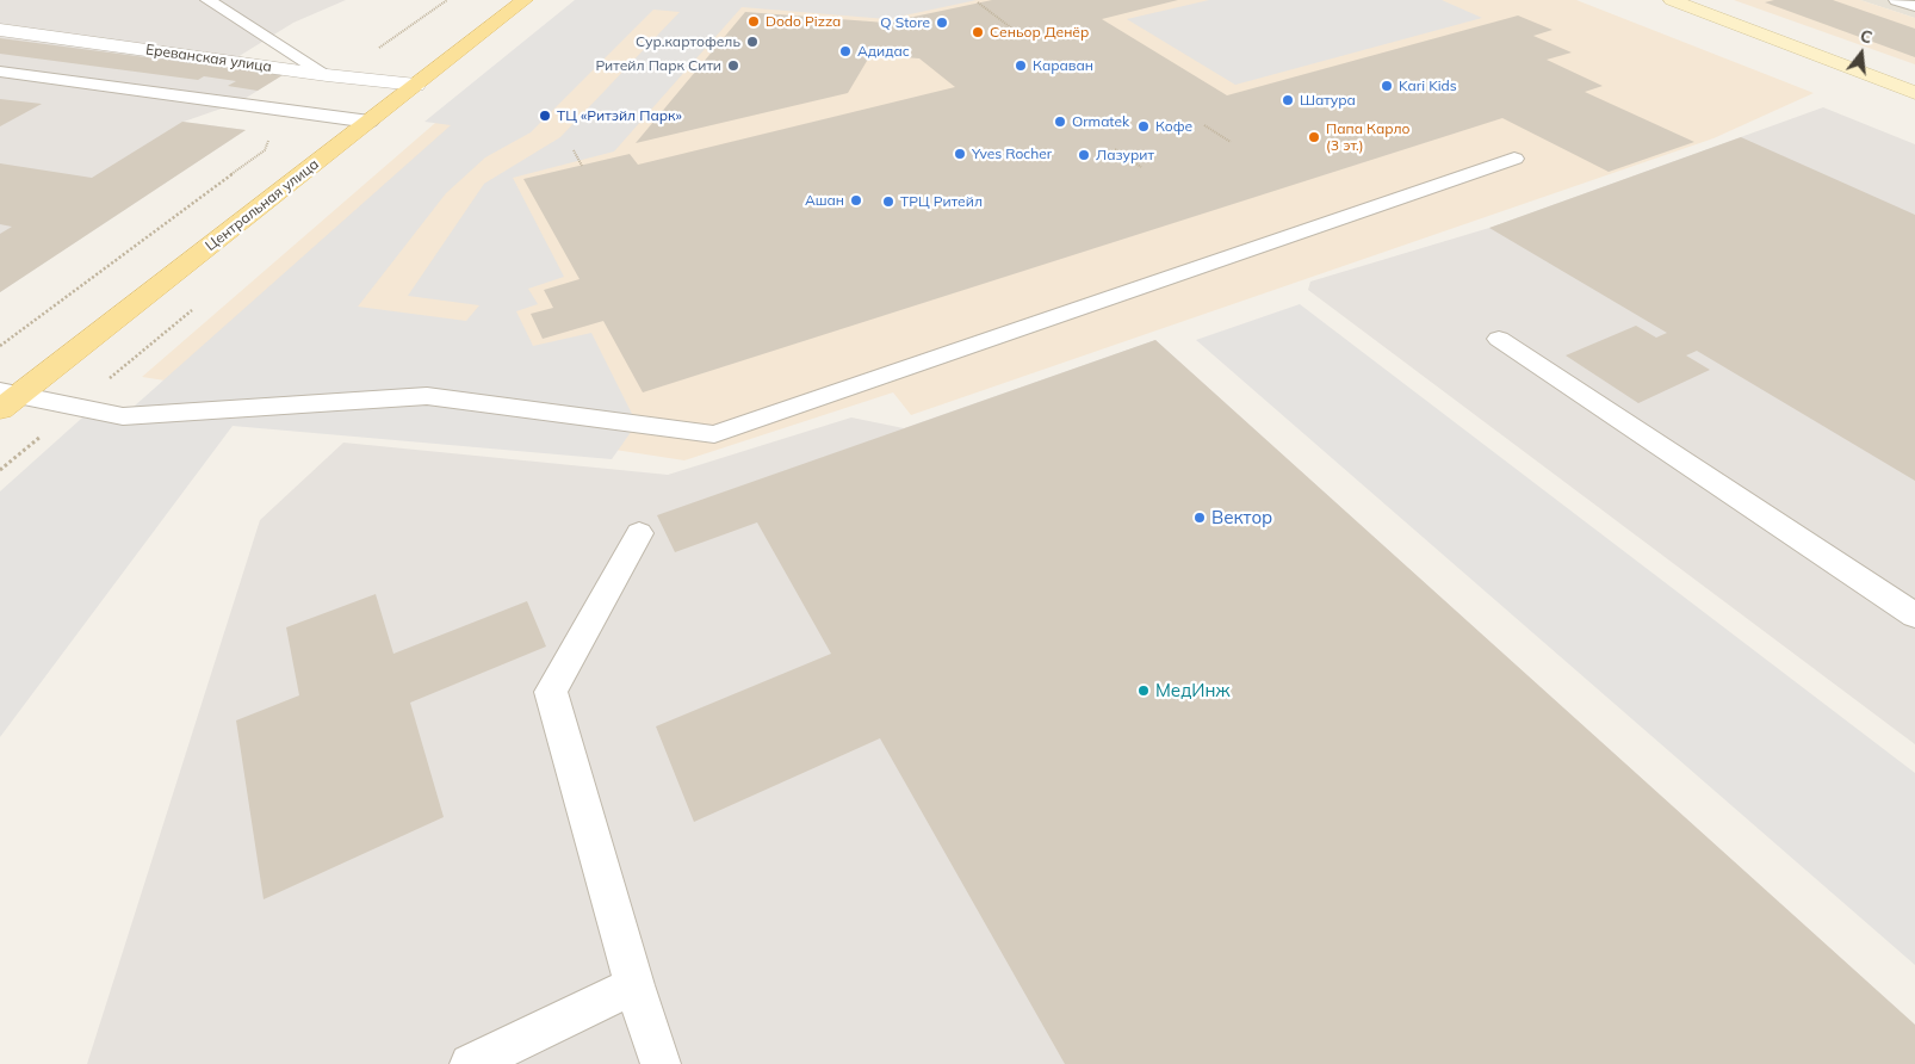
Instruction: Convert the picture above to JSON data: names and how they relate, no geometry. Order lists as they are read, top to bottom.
{
  "streets": {
    "main road": ["Центральная улица"],
    "street": ["Ереванская улица"]
  },
  "crossings": [
    ["Ереванская улица", "Центральная улица"]
  ],
  "places": [
    "Dodo Pizza",
    "Q Store",
    "Сеньор Денёр",
    "Сур.картофель",
    "Адидас",
    "Ритейл Парк Сити",
    "Караван",
    "Kari Kids",
    "Шатура",
    "ТЦ «Ритэйл Парк»",
    "Ormatek",
    "Кофе",
    "Папа Карло (3 эт.)",
    "Yves Rocher",
    "Лазурит",
    "Ашан",
    "ТРЦ Ритейл",
    "Вектор",
    "МедИнж"
  ],
  "north": "top"
}
